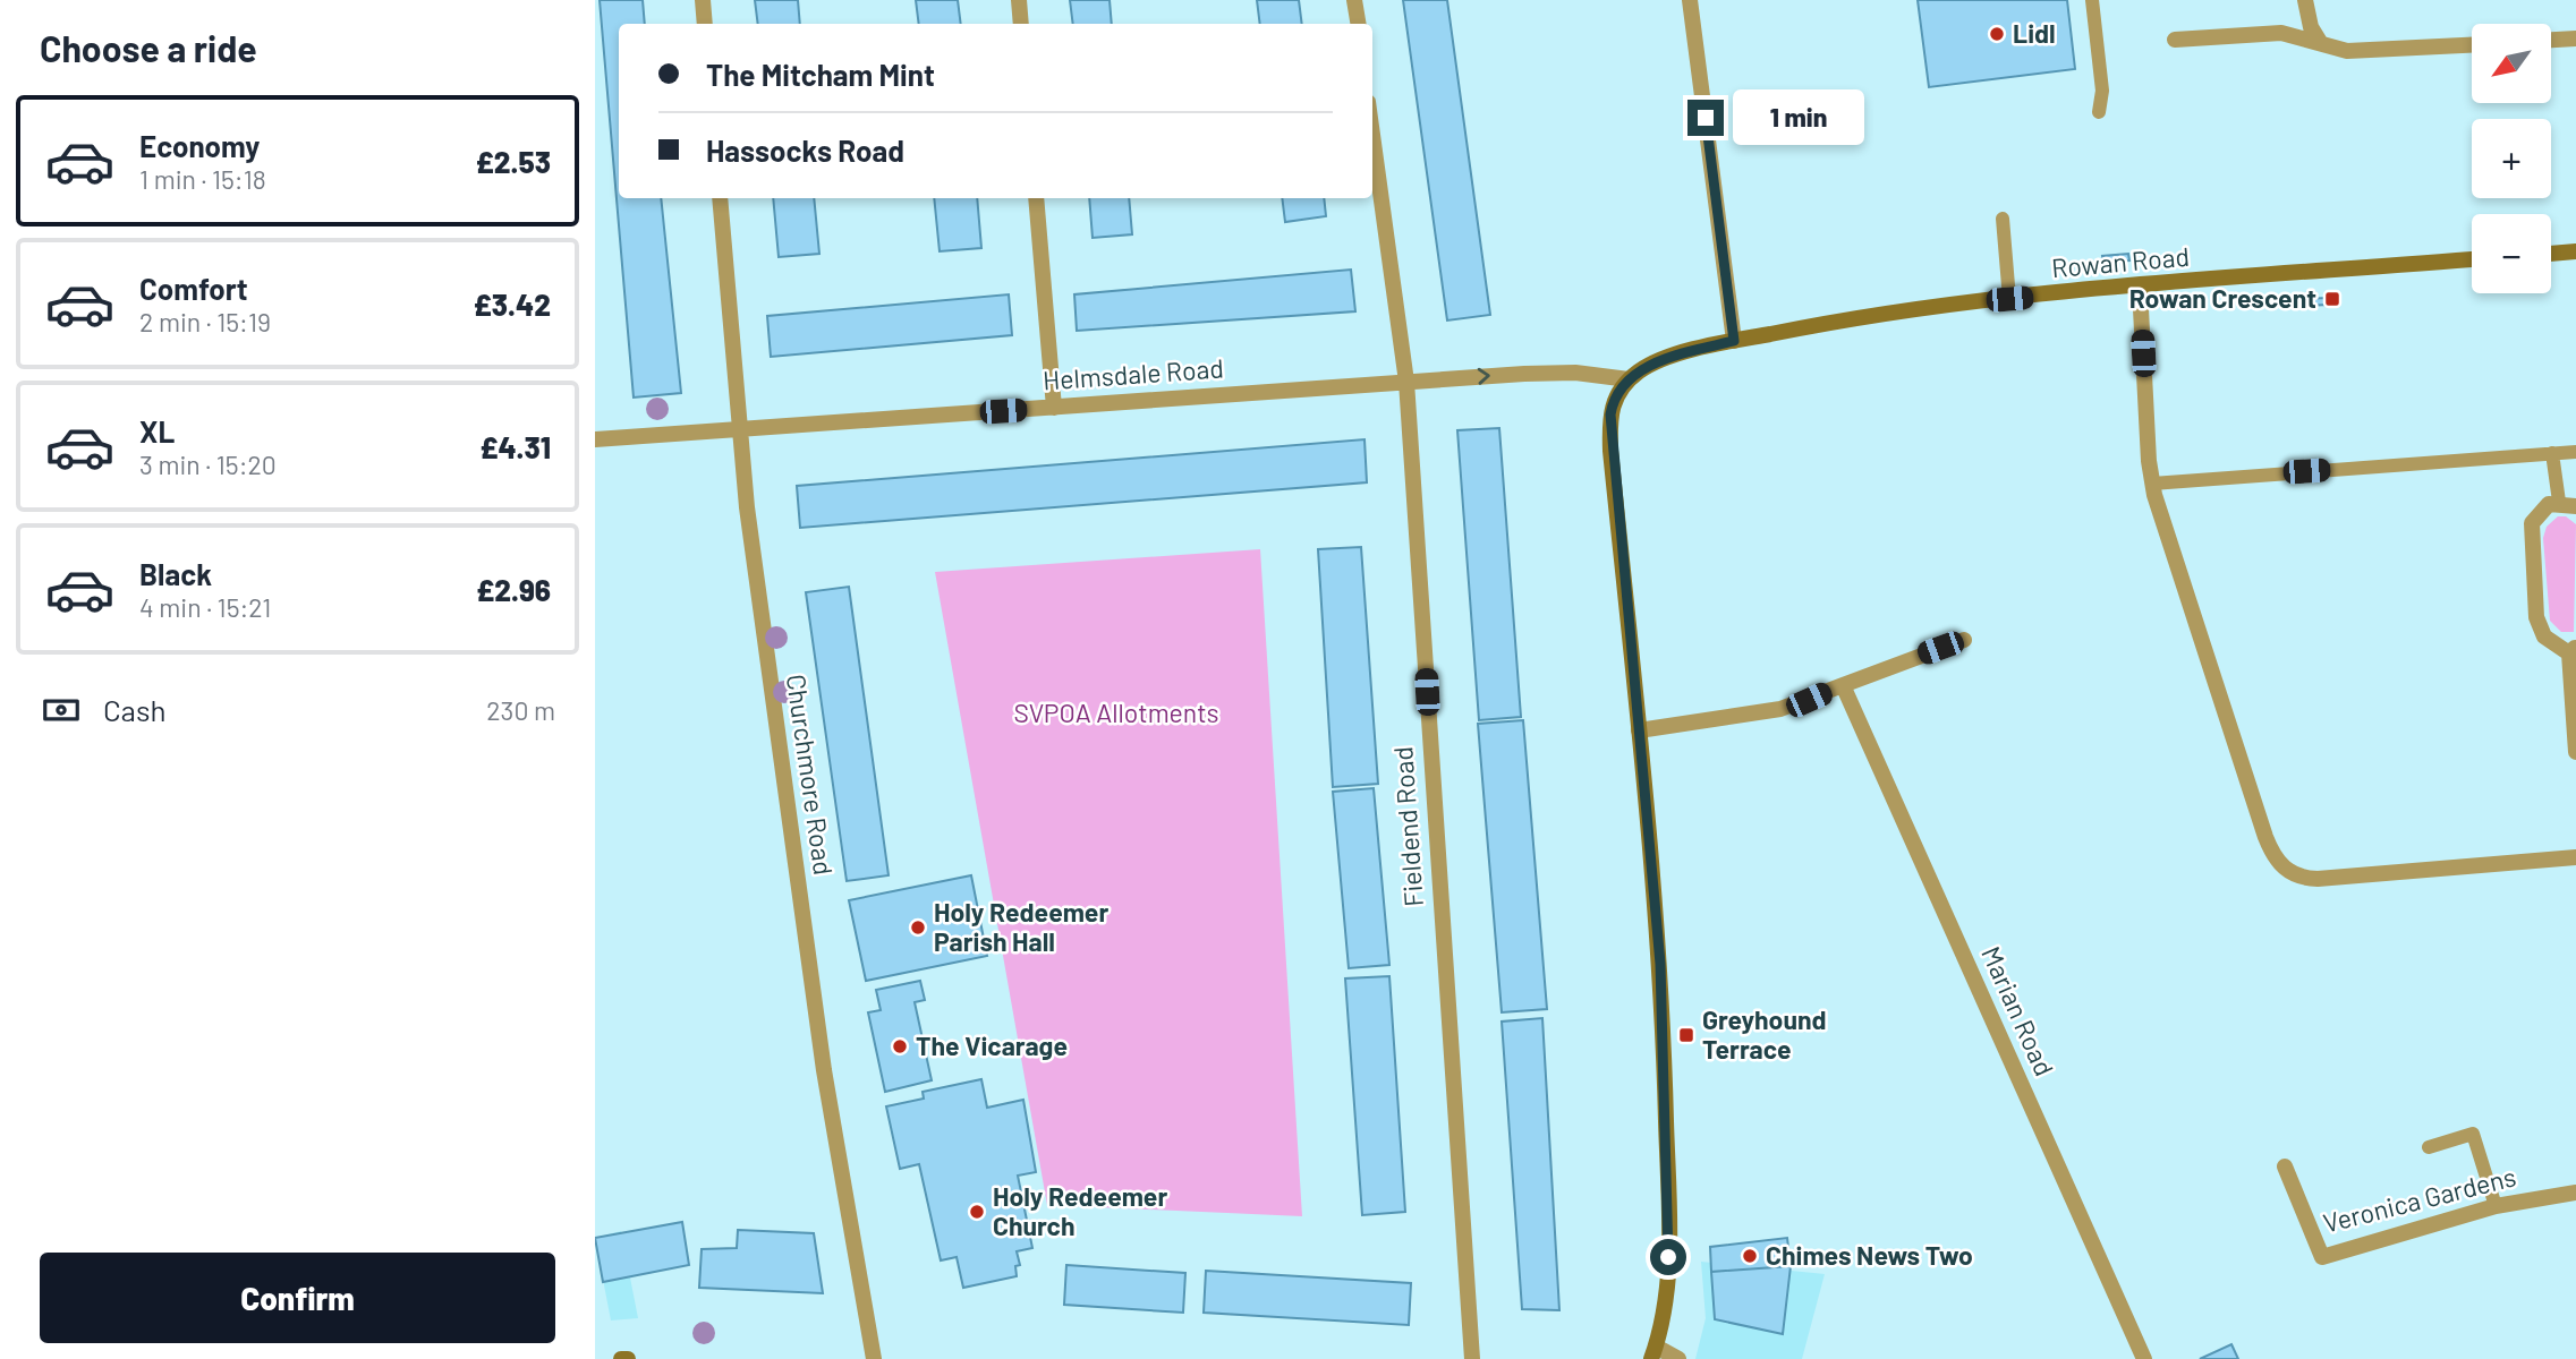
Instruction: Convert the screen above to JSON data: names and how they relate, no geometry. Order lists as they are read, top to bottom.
{
  "streets": {
    "main road": ["Rowan Road"],
    "street": [
      "Helmsdale Road",
      "Churchmore Road",
      "Fieldend Road",
      "Marian Road",
      "Veronica Gardens"
    ]
  },
  "crossings": [
    ["Rowan Road", "Helmsdale Road"],
    ["Helmsdale Road", "Churchmore Road"],
    ["Helmsdale Road", "Fieldend Road"]
  ],
  "parks": ["SVPOA Allotments"],
  "places": {
    "other": [
      "Lidl",
      "Holy Redeemer Parish Hall",
      "The Vicarage",
      "Holy Redeemer Church",
      "Chimes News Two"
    ],
    "transit": ["Rowan Crescent", "Greyhound Terrace"]
  },
  "north": "bottom left",
  "page": {
    "heading": "Choose a ride",
    "map_buttons": ["+", "−"],
    "banner": ["The Mitcham Mint", "Hassocks Road"],
    "bubble": "1 min",
    "list": [
      {
        "name": "Economy",
        "note": "1 min · 15:18",
        "value": "£2.53"
      },
      {
        "name": "Comfort",
        "note": "2 min · 15:19",
        "value": "£3.42"
      },
      {
        "name": "XL",
        "note": "3 min · 15:20",
        "value": "£4.31"
      },
      {
        "name": "Black",
        "note": "4 min · 15:21",
        "value": "£2.96"
      }
    ],
    "pay": ["Cash", "230 m"],
    "buttons": "Confirm"
  }
}
